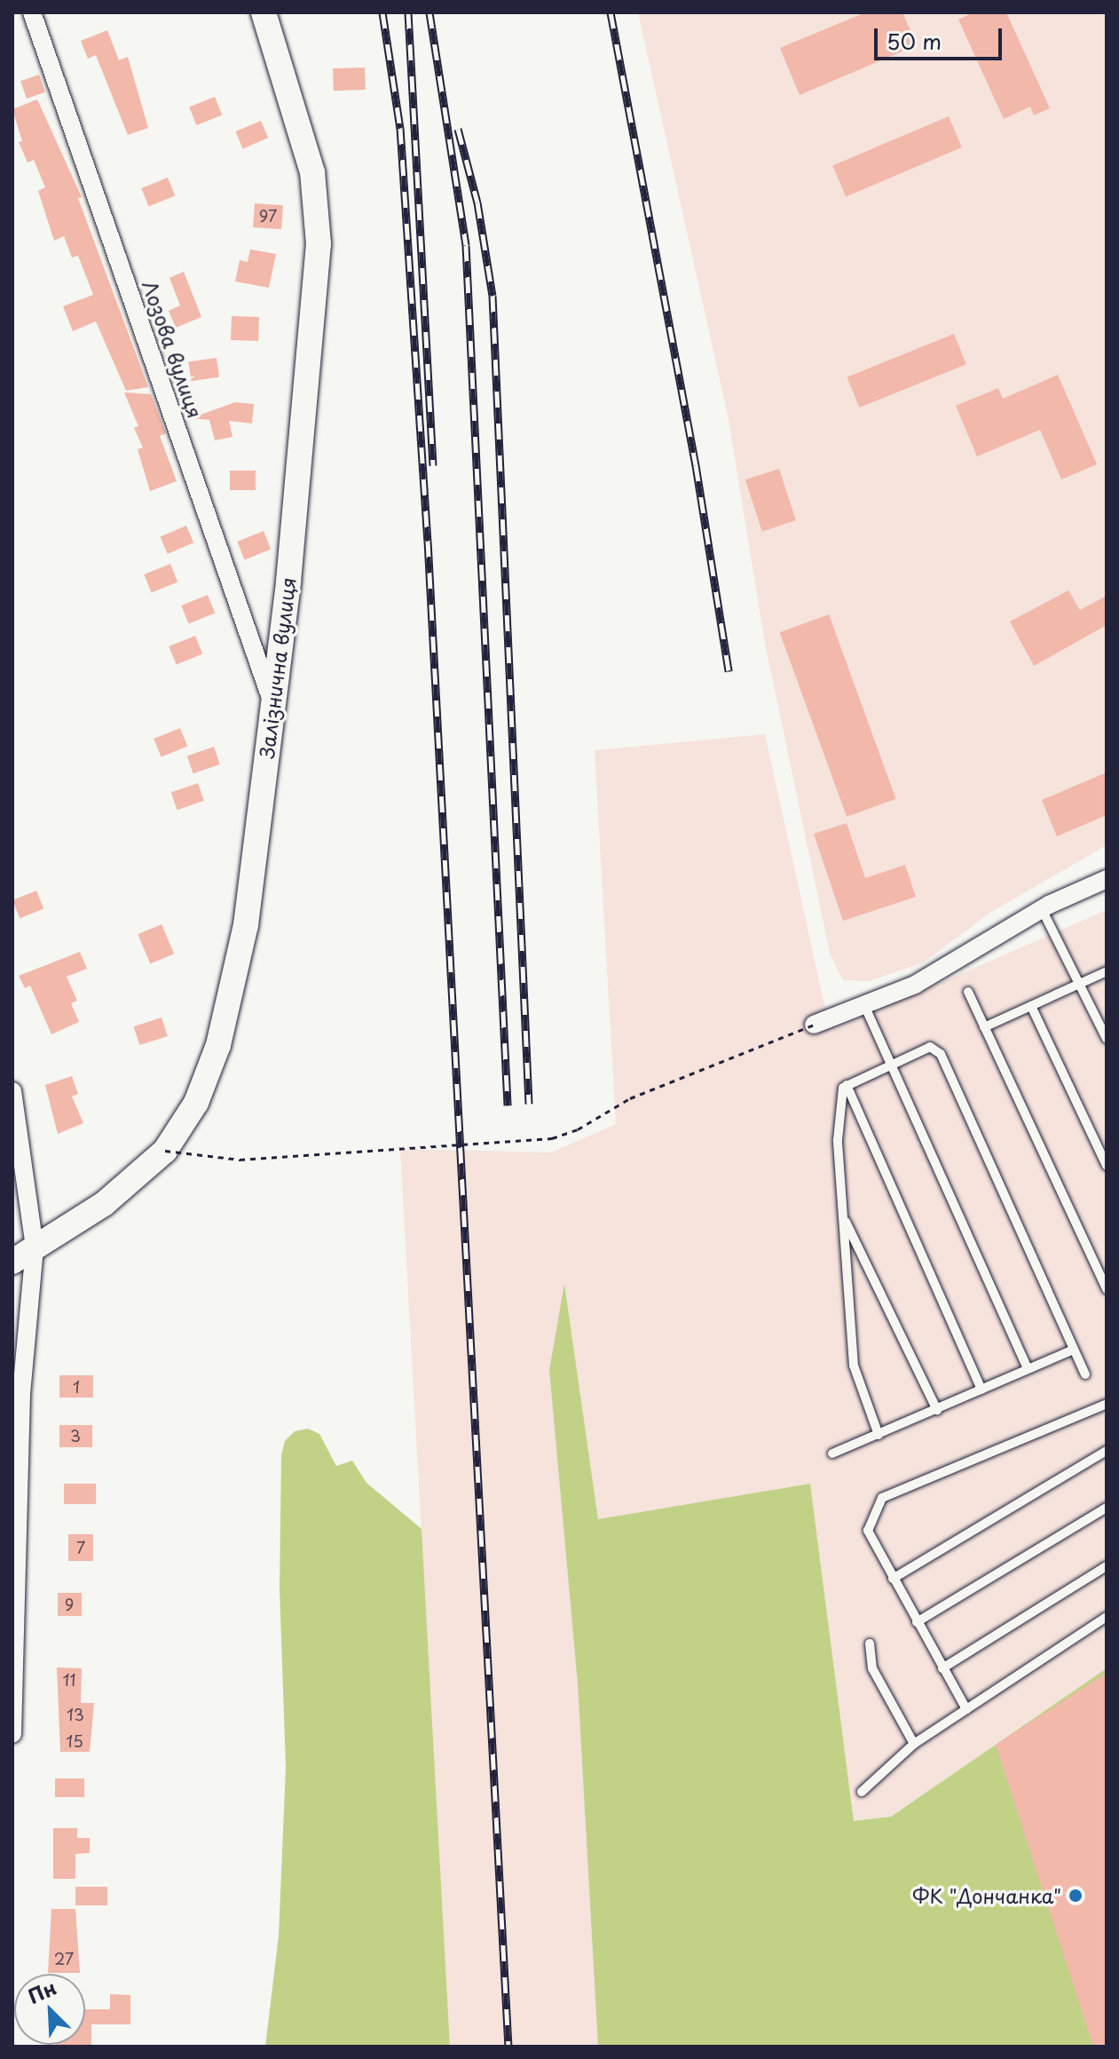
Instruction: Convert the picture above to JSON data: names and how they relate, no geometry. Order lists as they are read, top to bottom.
{
  "streets": {
    "main road": ["Залізнична вулиця"],
    "street": ["Лозова вулиця"]
  },
  "crossings": [
    ["Лозова вулиця", "Залізнична вулиця"]
  ],
  "places": ["ФК \"Дончанка\""],
  "house_numbers": [
    "97",
    "1",
    "3",
    "7",
    "9",
    "11",
    "13",
    "15",
    "27"
  ],
  "scale_bar": "50 m",
  "north": "top left"
}
